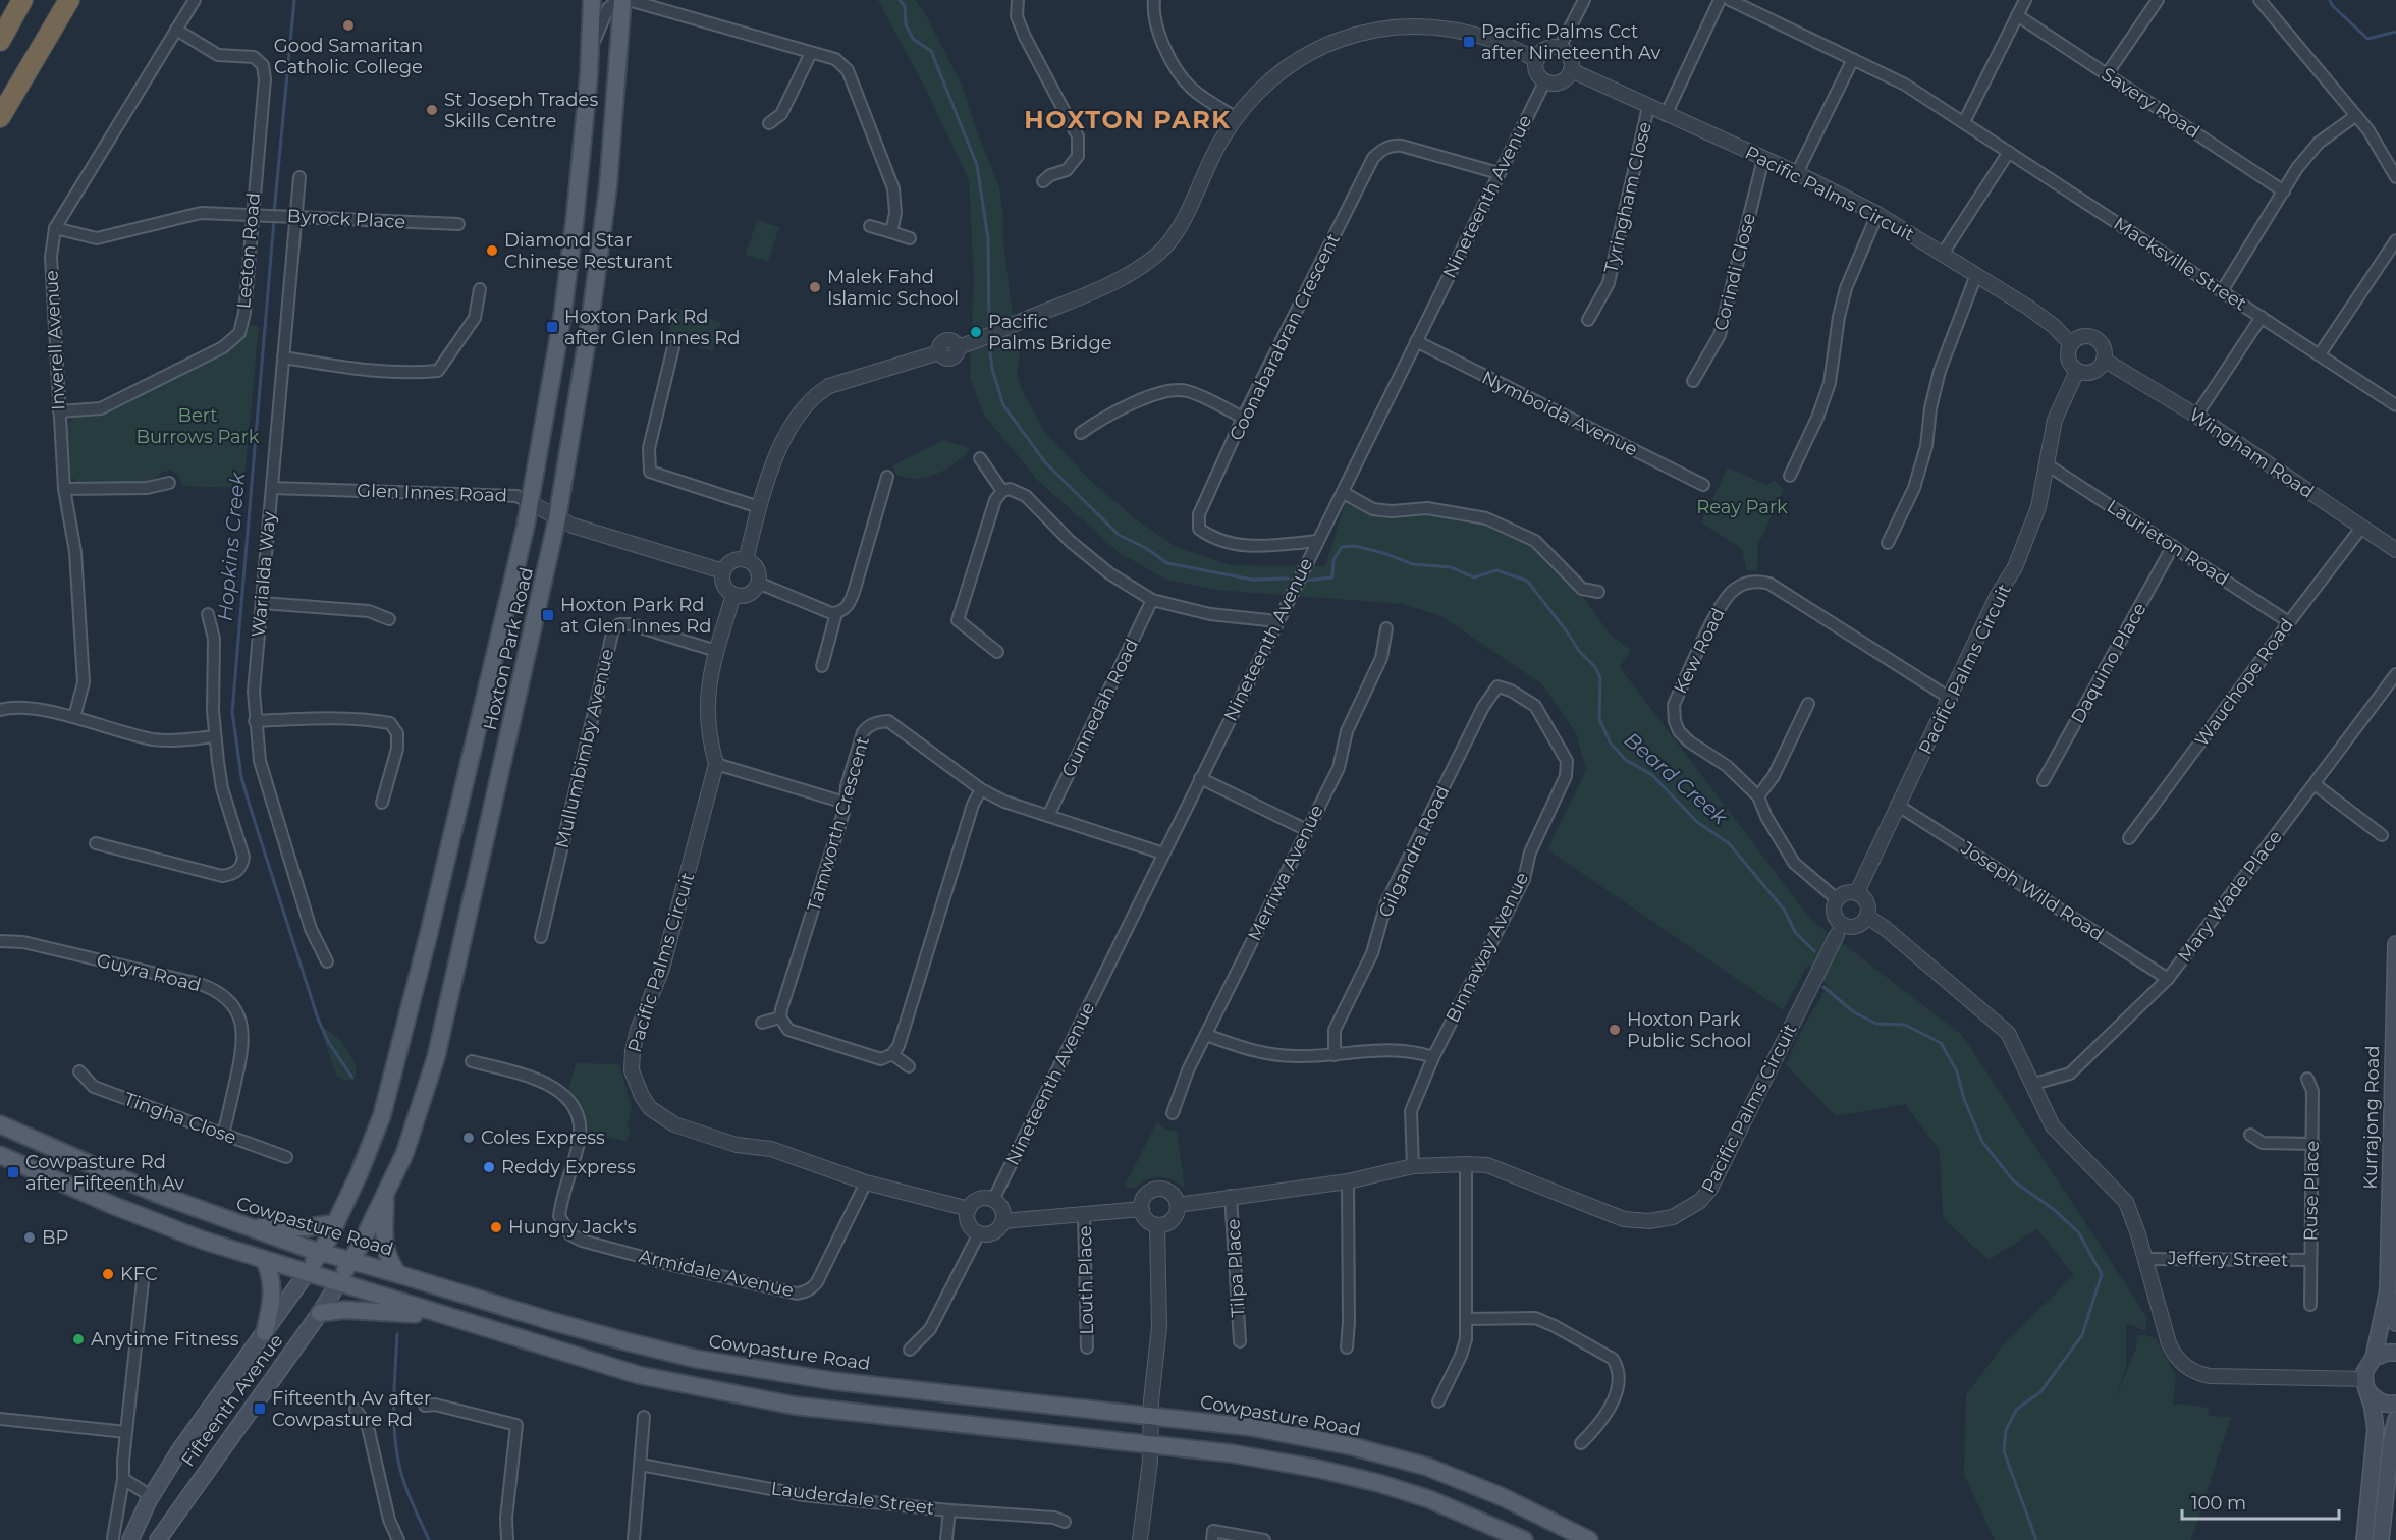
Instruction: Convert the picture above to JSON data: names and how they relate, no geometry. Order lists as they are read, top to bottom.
{
  "streets": {
    "main road": [
      "Hoxton Park Road",
      "Kurrajong Road",
      "Cowpasture Road",
      "Fifteenth Avenue"
    ],
    "street": [
      "Savery Road",
      "Pacific Palms Circuit",
      "Nineteenth Avenue",
      "Tyringham Close",
      "Byrock Place",
      "Leeton Road",
      "Macksville Street",
      "Corindi Close",
      "Coonabarabran Crescent",
      "Inverell Avenue",
      "Nymboida Avenue",
      "Wingham Road",
      "Glen Innes Road",
      "Laurieton Road",
      "Warialda Way",
      "Kew Road",
      "Daquino Place",
      "Wauchope Road",
      "Gunnedah Road",
      "Mullumbimby Avenue",
      "Tamworth Crescent",
      "Gilgandra Road",
      "Merriwa Avenue",
      "Joseph Wild Road",
      "Mary Wade Place",
      "Binnaway Avenue",
      "Guyra Road",
      "Tingha Close",
      "Ruse Place",
      "Jeffery Street",
      "Tilpa Place",
      "Armidale Avenue",
      "Louth Place",
      "Lauderdale Street"
    ]
  },
  "crossings": [
    ["Pacific Palms Circuit", "Nineteenth Avenue"],
    ["Pacific Palms Circuit", "Tyringham Close"],
    ["Pacific Palms Circuit", "Corindi Close"],
    ["Pacific Palms Circuit", "Wingham Road"],
    ["Pacific Palms Circuit", "Glen Innes Road"],
    ["Pacific Palms Circuit", "Laurieton Road"],
    ["Pacific Palms Circuit", "Kew Road"],
    ["Pacific Palms Circuit", "Mullumbimby Avenue"],
    ["Pacific Palms Circuit", "Joseph Wild Road"],
    ["Pacific Palms Circuit", "Binnaway Avenue"],
    ["Pacific Palms Circuit", "Tilpa Place"],
    ["Pacific Palms Circuit", "Armidale Avenue"],
    ["Nineteenth Avenue", "Coonabarabran Crescent"],
    ["Nineteenth Avenue", "Nymboida Avenue"],
    ["Nineteenth Avenue", "Tamworth Crescent"],
    ["Byrock Place", "Leeton Road"],
    ["Byrock Place", "Inverell Avenue"],
    ["Byrock Place", "Warialda Way"],
    ["Leeton Road", "Inverell Avenue"],
    ["Wingham Road", "Wauchope Road"],
    ["Glen Innes Road", "Warialda Way"],
    ["Glen Innes Road", "Hoxton Park Road"],
    ["Laurieton Road", "Daquino Place"],
    ["Laurieton Road", "Wauchope Road"],
    ["Hoxton Park Road", "Cowpasture Road"],
    ["Hoxton Park Road", "Fifteenth Avenue"],
    ["Gunnedah Road", "Tamworth Crescent"],
    ["Gilgandra Road", "Binnaway Avenue"],
    ["Joseph Wild Road", "Mary Wade Place"],
    ["Guyra Road", "Tingha Close"],
    ["Ruse Place", "Jeffery Street"]
  ],
  "districts": ["HOXTON PARK"],
  "water": ["Hopkins Creek", "Beard Creek"],
  "parks": ["Bert Burrows Park", "Reay Park"],
  "places": {
    "other": [
      "Good Samaritan Catholic College",
      "St Joseph Trades Skills Centre",
      "Diamond Star Chinese Resturant",
      "Malek Fahd Islamic School",
      "Pacific Palms Bridge",
      "Hoxton Park Public School",
      "Coles Express",
      "Reddy Express",
      "Hungry Jack's",
      "BP",
      "KFC",
      "Anytime Fitness"
    ],
    "transit": [
      "Pacific Palms Cct after Nineteenth Av",
      "Hoxton Park Rd after Glen Innes Rd",
      "Hoxton Park Rd at Glen Innes Rd",
      "Cowpasture Rd after Fifteenth Av",
      "Fifteenth Av after Cowpasture Rd"
    ]
  },
  "scale_bar": "100 m"
}
